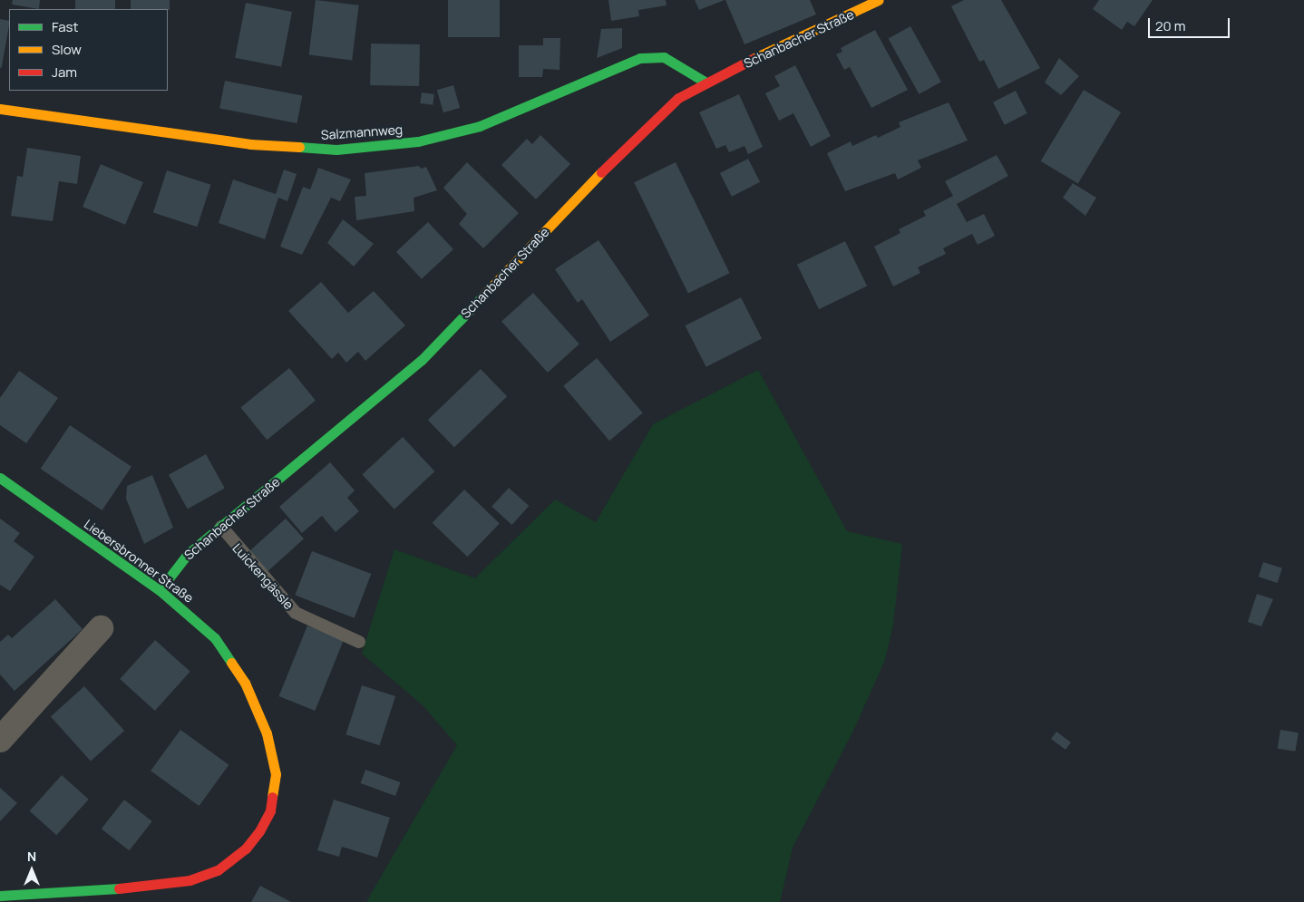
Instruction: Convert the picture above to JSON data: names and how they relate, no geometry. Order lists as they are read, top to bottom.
{
  "streets": {
    "street": ["Schanbacher Straße", "Salzmannweg", "Liebersbronner Straße"],
    "lane": ["Luickengässle"]
  },
  "crossings": [
    ["Schanbacher Straße", "Salzmannweg"],
    ["Schanbacher Straße", "Liebersbronner Straße"],
    ["Schanbacher Straße", "Luickengässle"]
  ],
  "legend": ["Fast", "Slow", "Jam"],
  "scale_bar": "20 m",
  "north": "top"
}
